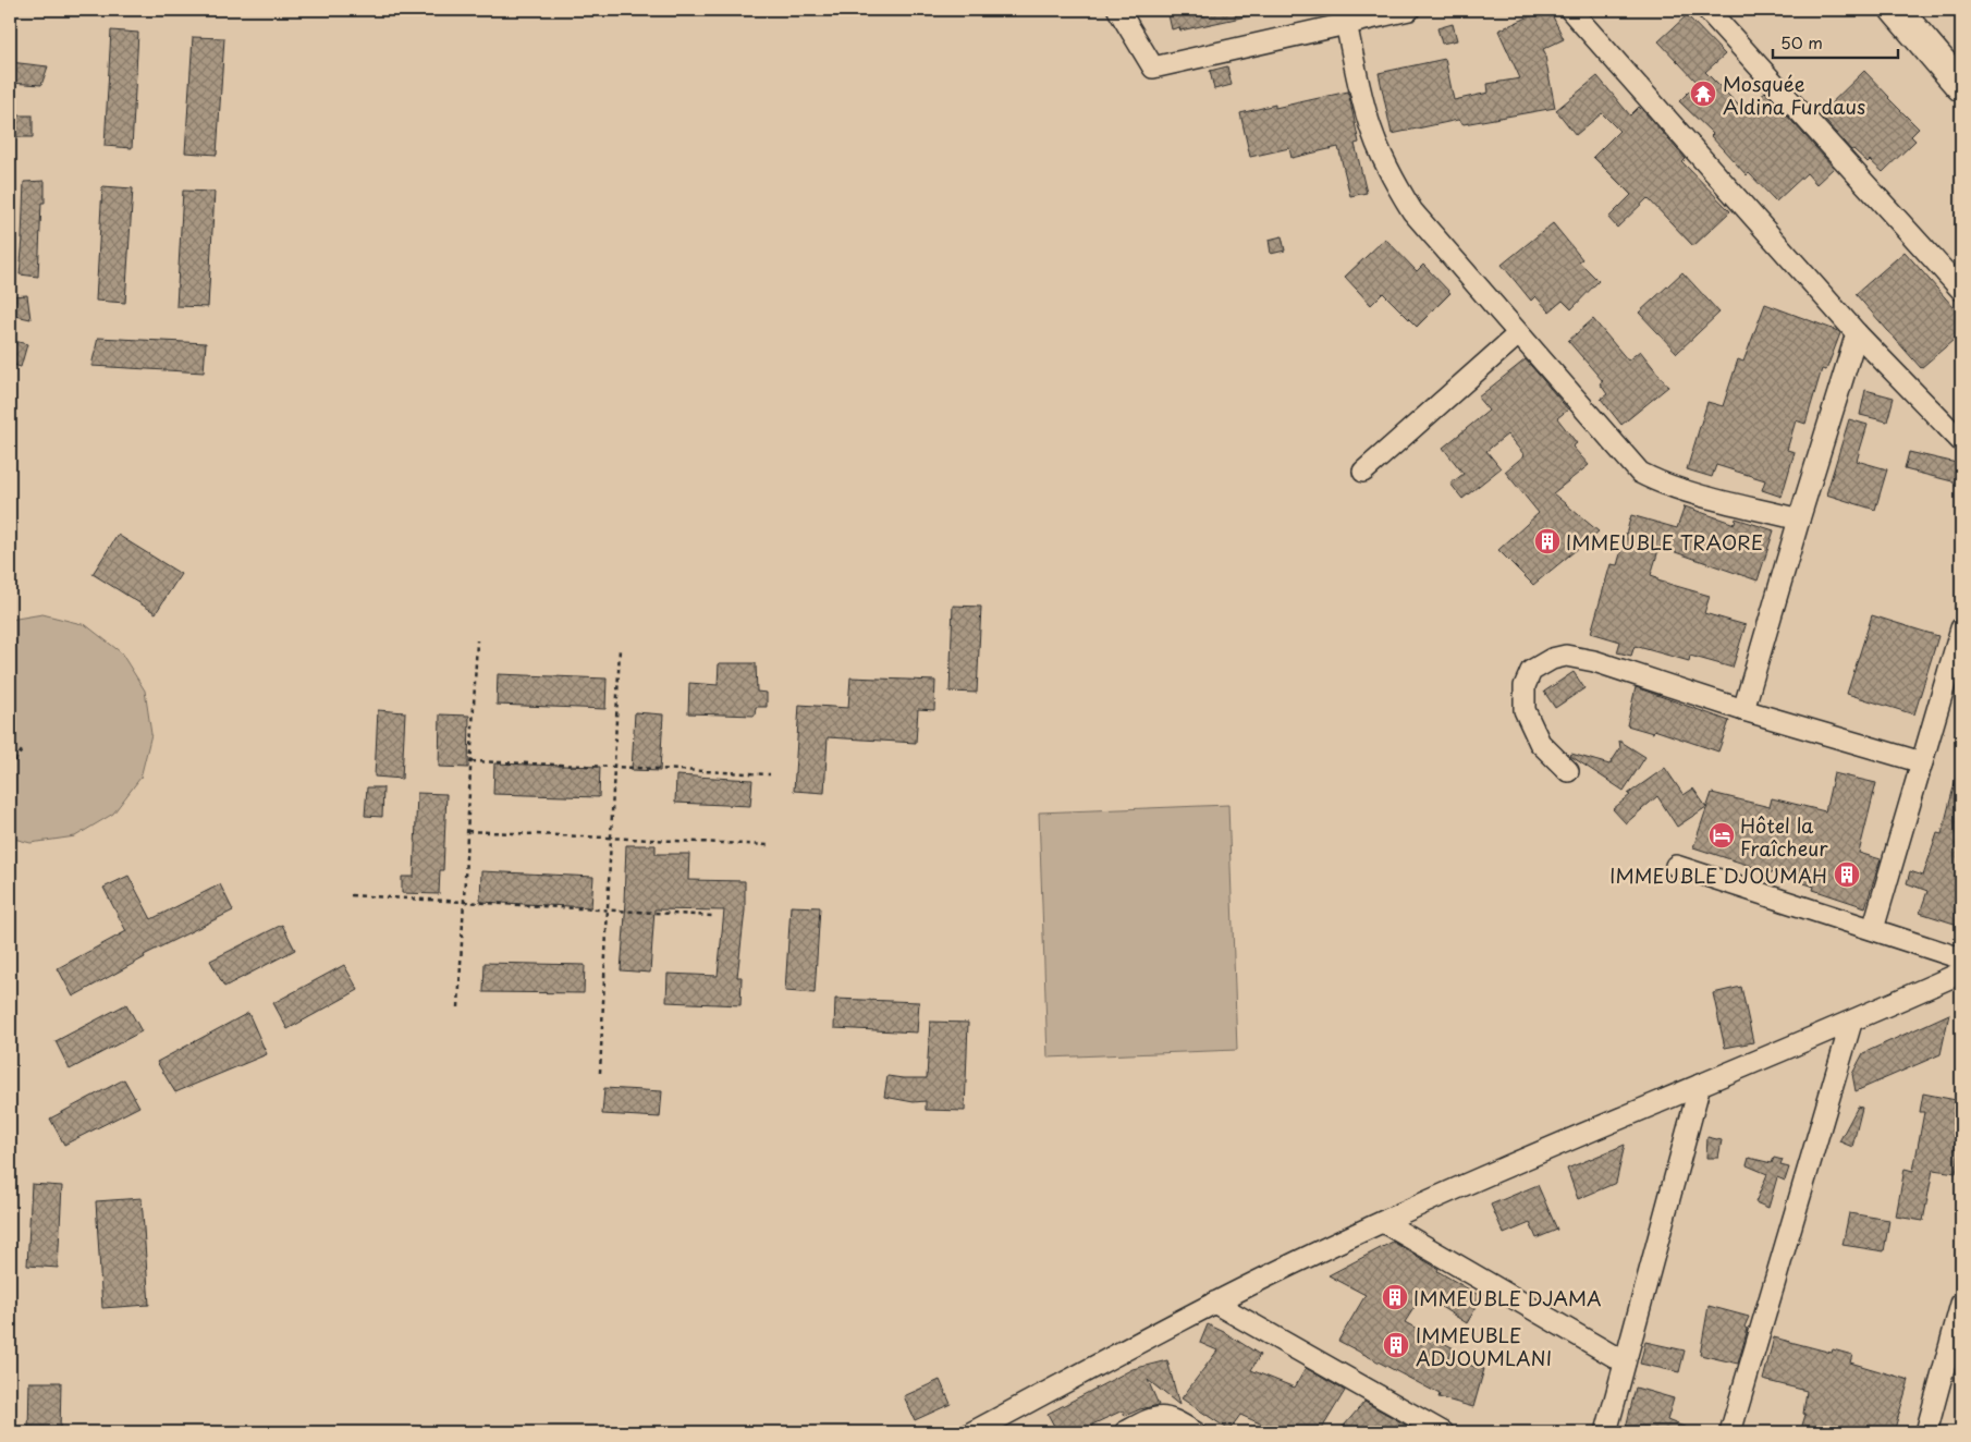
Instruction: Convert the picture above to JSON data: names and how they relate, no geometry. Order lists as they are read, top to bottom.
{
  "places": {
    "temple": ["Mosquée Aldina Furdaus"],
    "building": [
      "IMMEUBLE TRAORE",
      "IMMEUBLE DJOUMAH",
      "IMMEUBLE DJAMA",
      "IMMEUBLE ADJOUMLANI"
    ],
    "hotel": ["Hôtel la Fraîcheur"]
  },
  "scale_bar": "50 m"
}
